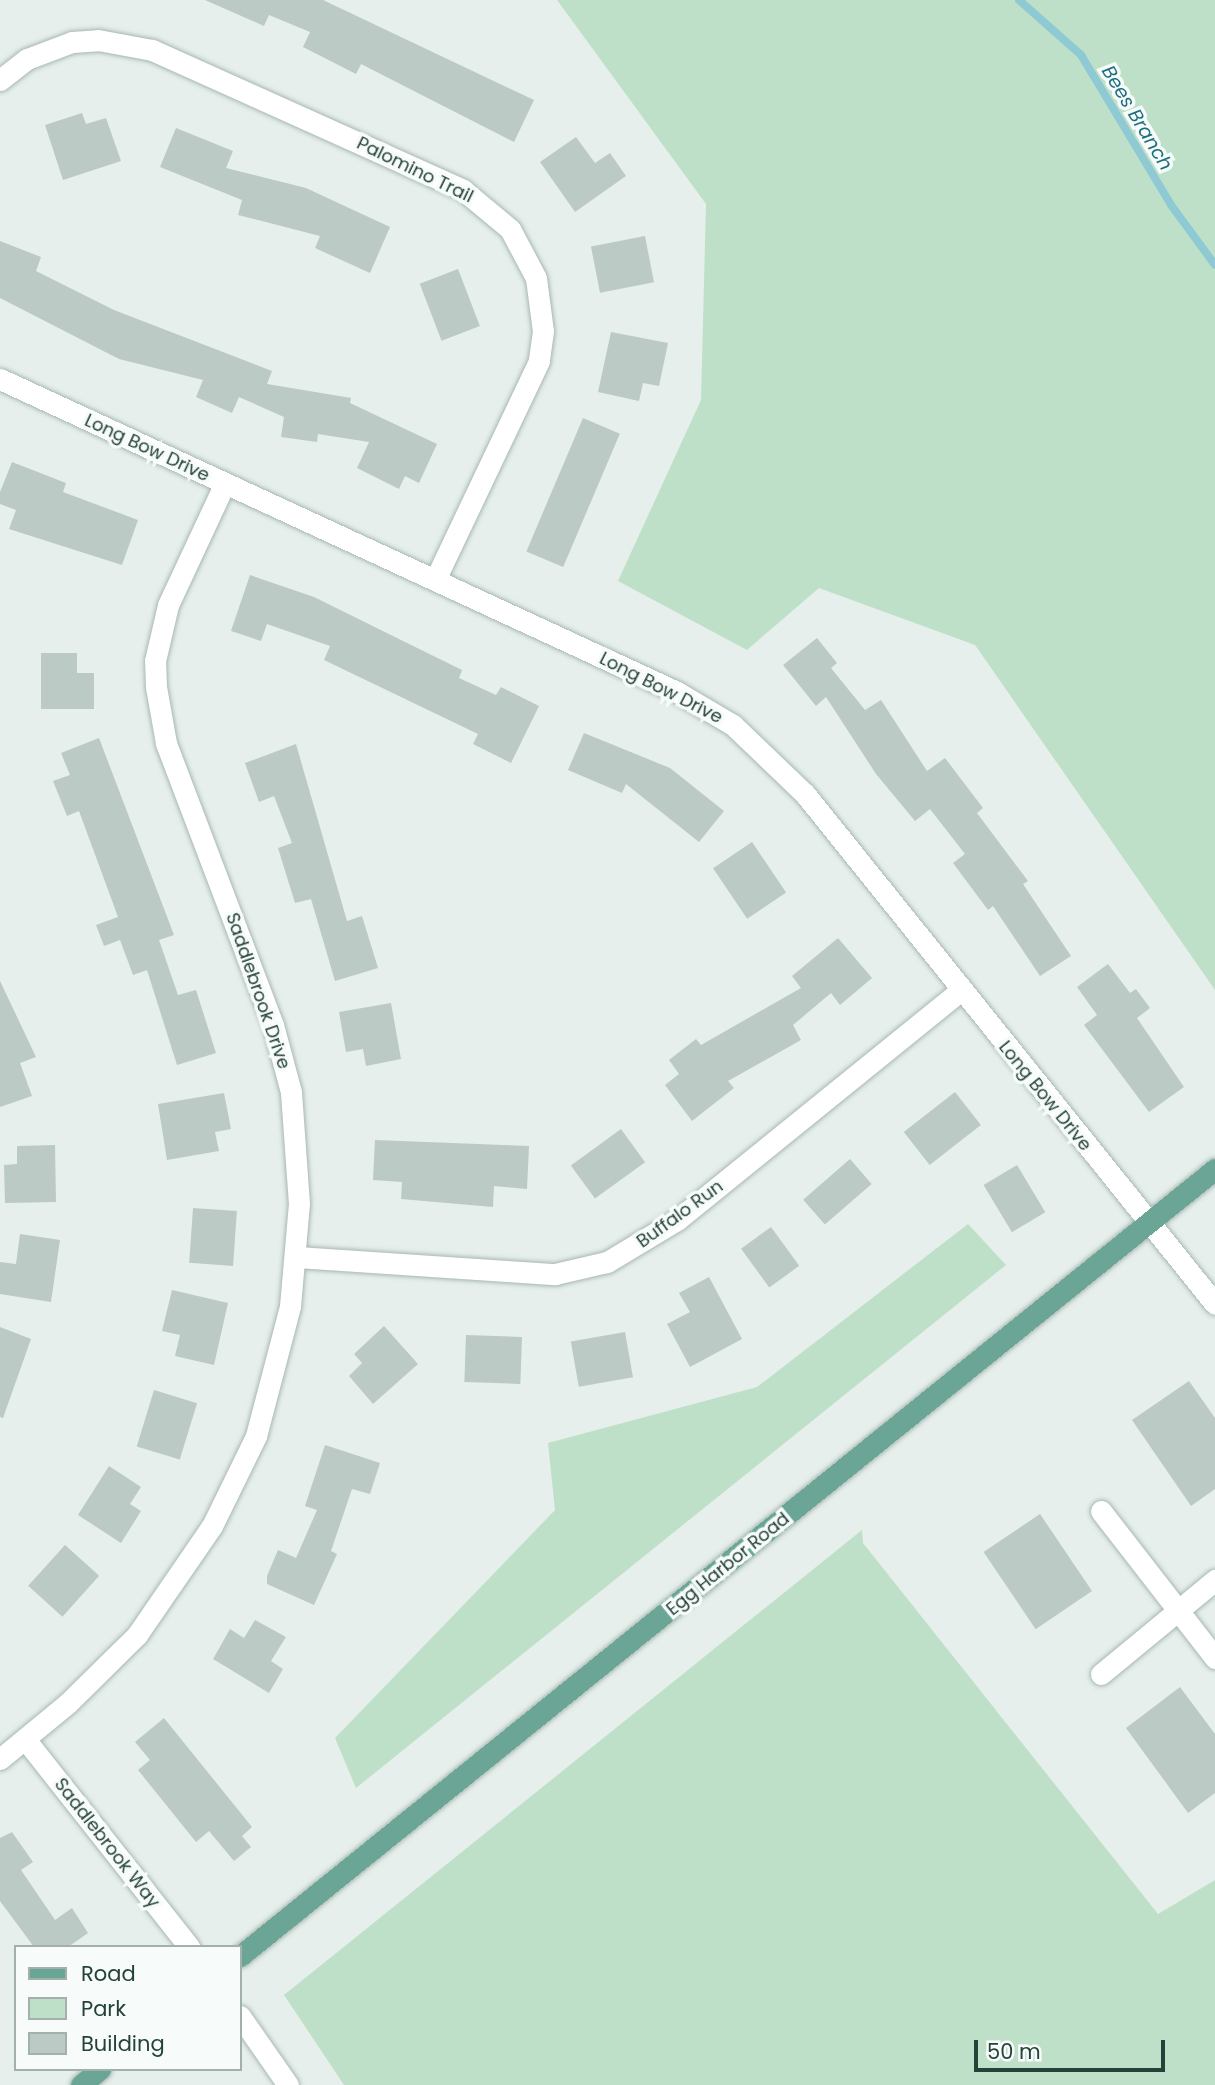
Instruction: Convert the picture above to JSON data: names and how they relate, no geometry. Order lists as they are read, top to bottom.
{
  "streets": {
    "main road": ["Egg Harbor Road"],
    "street": [
      "Palomino Trail",
      "Long Bow Drive",
      "Saddlebrook Drive",
      "Buffalo Run",
      "Saddlebrook Way"
    ]
  },
  "crossings": [
    ["Palomino Trail", "Long Bow Drive"],
    ["Long Bow Drive", "Saddlebrook Drive"],
    ["Long Bow Drive", "Buffalo Run"],
    ["Long Bow Drive", "Egg Harbor Road"],
    ["Saddlebrook Drive", "Buffalo Run"],
    ["Saddlebrook Drive", "Saddlebrook Way"]
  ],
  "water": ["Bees Branch"],
  "legend": ["Road", "Park", "Building"],
  "scale_bar": "50 m"
}
